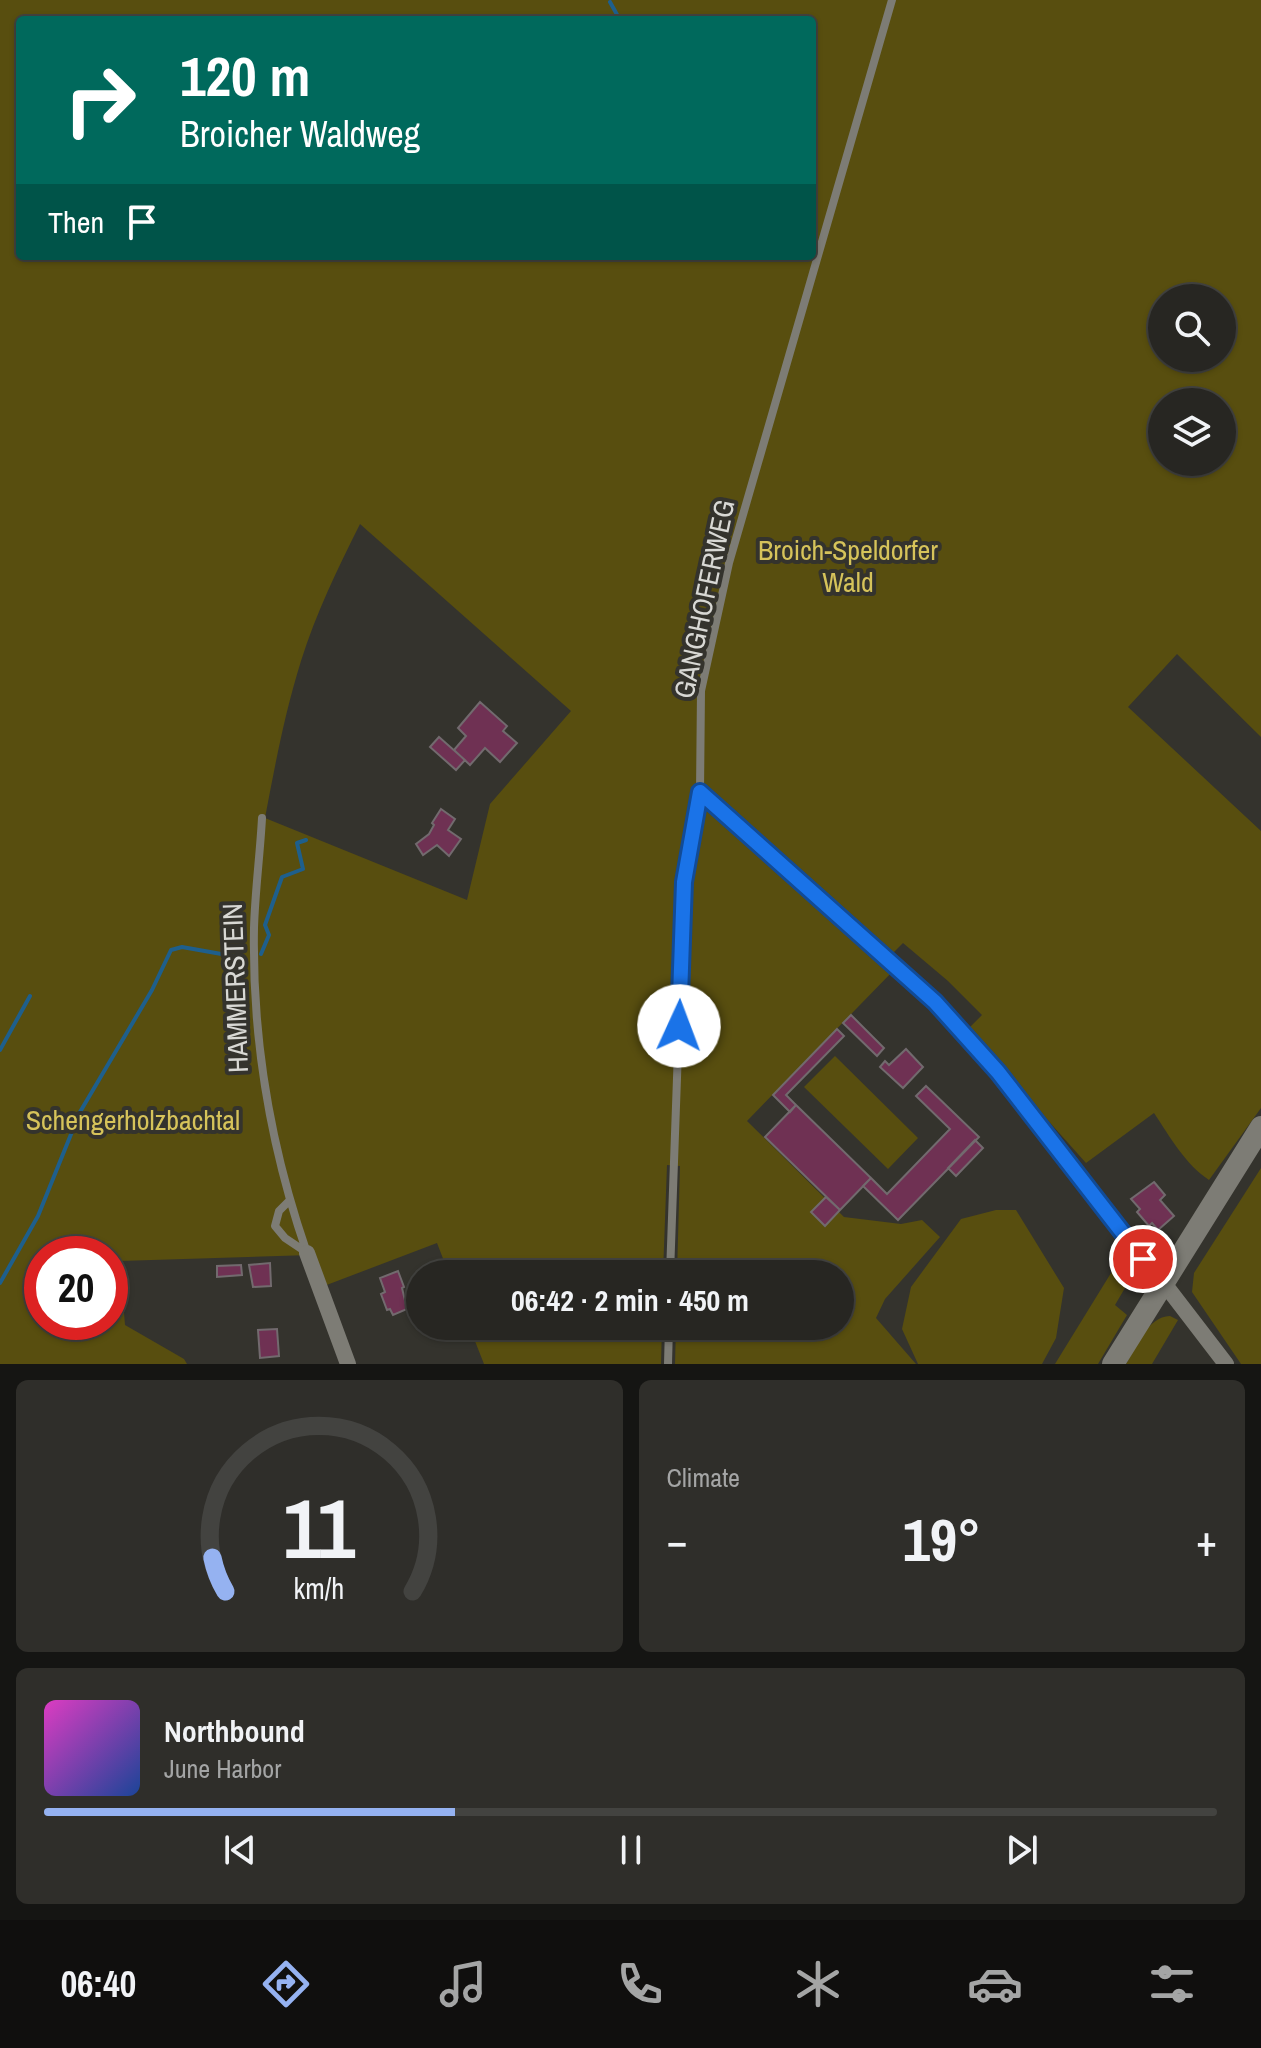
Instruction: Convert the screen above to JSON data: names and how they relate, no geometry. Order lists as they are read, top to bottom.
{
  "streets": {
    "street": ["HAMMERSTEIN"],
    "lane": ["GANGHOFERWEG"]
  },
  "parks": ["Broich-Speldorfer Wald", "Schengerholzbachtal"],
  "page": {
    "turn": ["120 m", "Broicher Waldweg"],
    "then": "Then",
    "limit": "20",
    "trip": "06:42 · 2 min · 450 m",
    "tile": "Climate",
    "heat": ["−", "19°", "+"],
    "song": ["Northbound", "June Harbor"],
    "tabs": "06:40",
    "gauge": ["11", "km/h"]
  }
}
